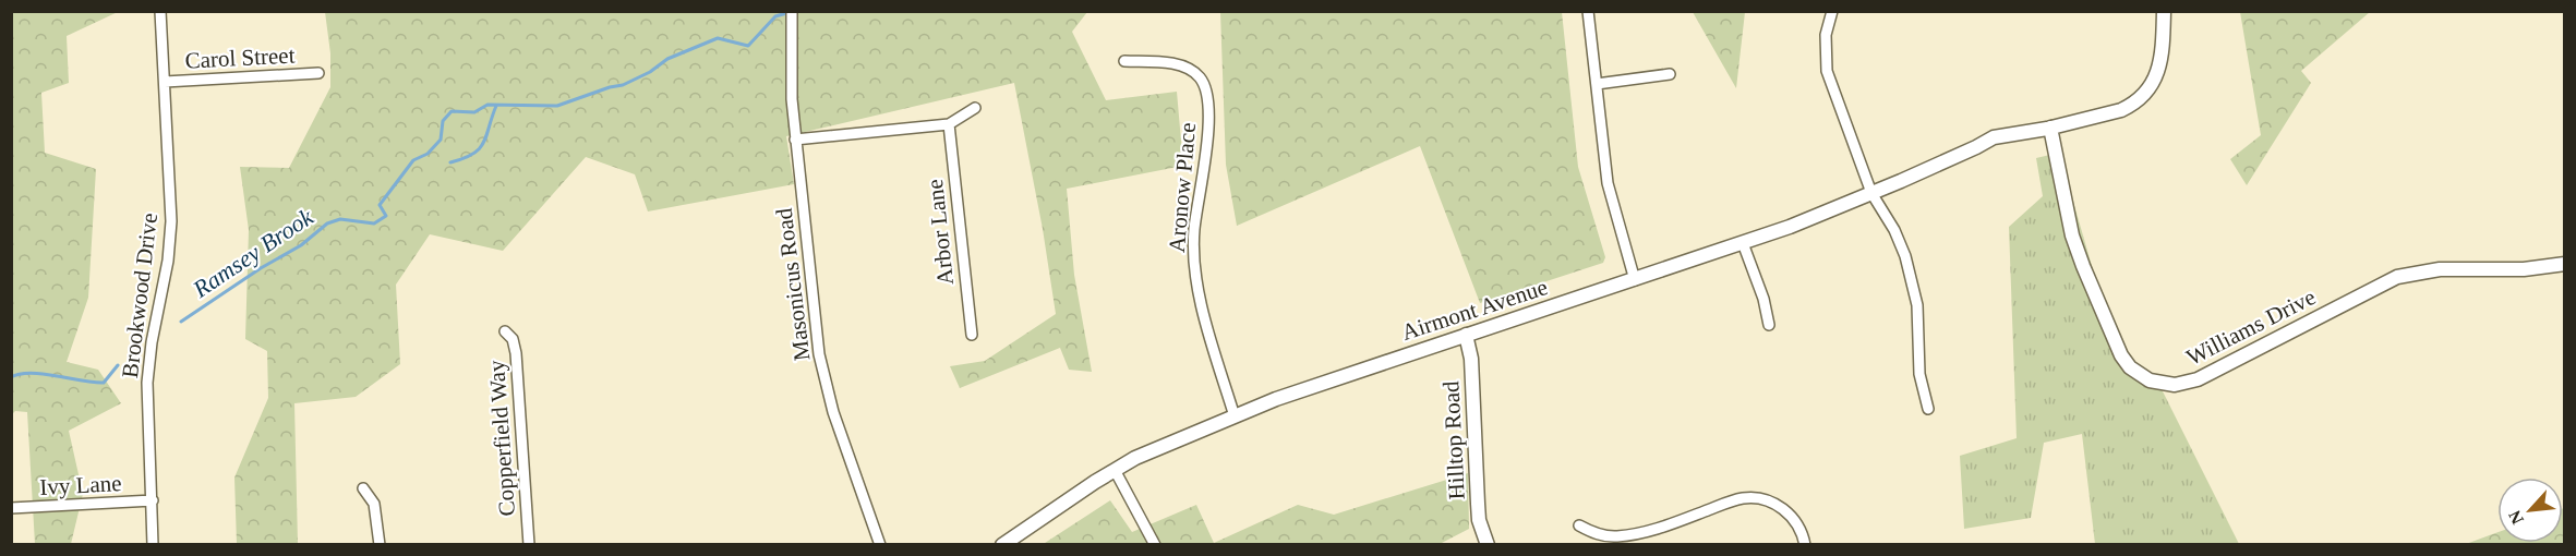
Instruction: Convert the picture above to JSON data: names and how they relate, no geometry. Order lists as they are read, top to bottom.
{
  "streets": {
    "street": [
      "Carol Street",
      "Aronow Place",
      "Arbor Lane",
      "Masonicus Road",
      "Brookwood Drive",
      "Airmont Avenue",
      "Williams Drive",
      "Copperfield Way",
      "Hilltop Road",
      "Ivy Lane"
    ]
  },
  "crossings": [
    ["Carol Street", "Brookwood Drive"],
    ["Aronow Place", "Airmont Avenue"],
    ["Brookwood Drive", "Ivy Lane"],
    ["Airmont Avenue", "Williams Drive"],
    ["Airmont Avenue", "Hilltop Road"]
  ],
  "water": ["Ramsey Brook"],
  "north": "bottom left"
}
